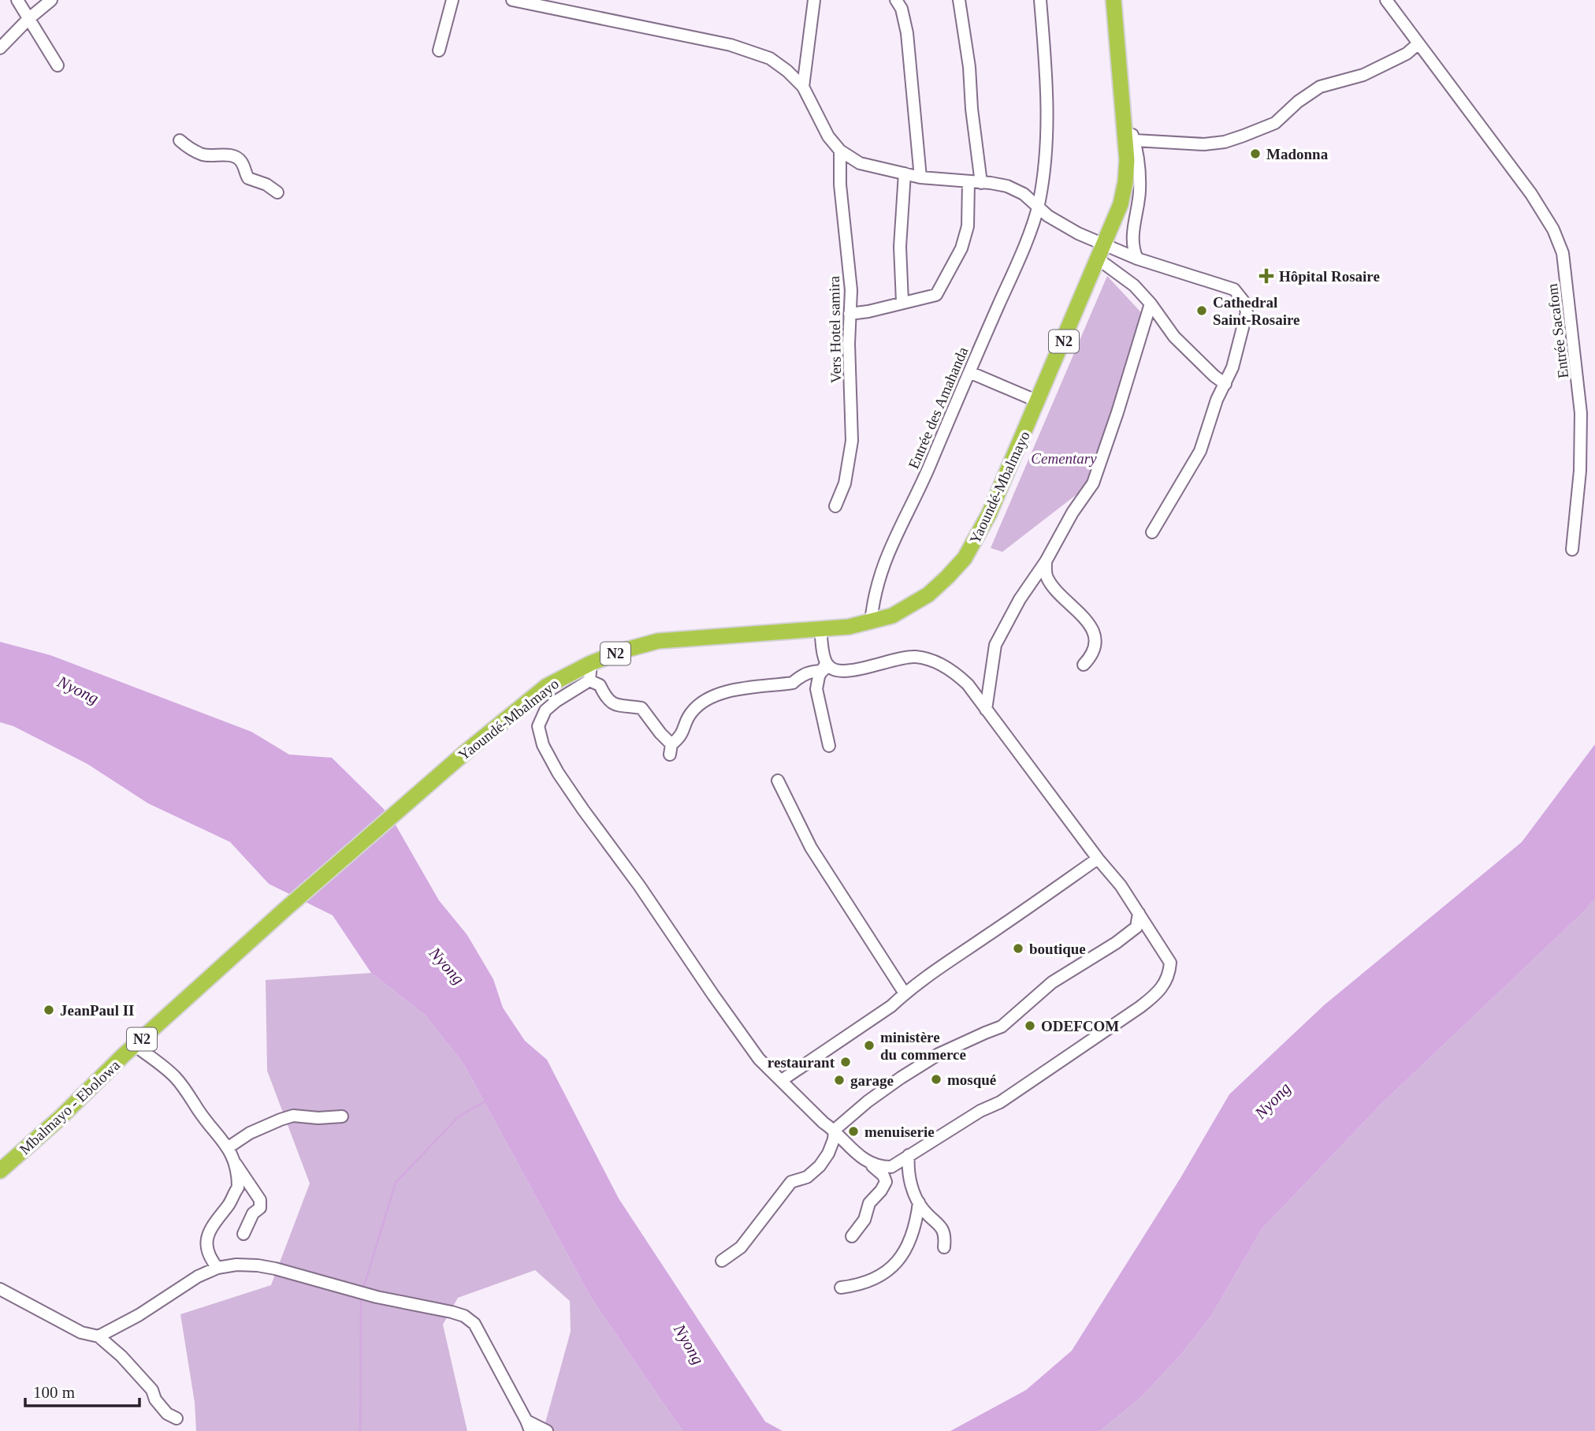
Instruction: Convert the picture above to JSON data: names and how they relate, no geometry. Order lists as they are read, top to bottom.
{
  "streets": {
    "highway": ["N2", "Yaoundé-Mbalmayo", "Mbalmayo - Ebolowa"],
    "street": ["Vers Hotel samira", "Entrée Sacafom", "Entrée des Amahanda"]
  },
  "crossings": [
    ["Entrée des Amahanda", "Yaoundé-Mbalmayo"],
    ["Yaoundé-Mbalmayo", "Mbalmayo - Ebolowa"]
  ],
  "water": ["Nyong"],
  "parks": ["Cementary"],
  "places": {
    "other": [
      "Madonna",
      "Cathedral Saint-Rosaire",
      "boutique",
      "JeanPaul II",
      "ODEFCOM",
      "ministère du commerce",
      "restaurant",
      "mosqué",
      "garage",
      "menuiserie"
    ],
    "health": ["Hôpital Rosaire"]
  },
  "scale_bar": "100 m"
}
